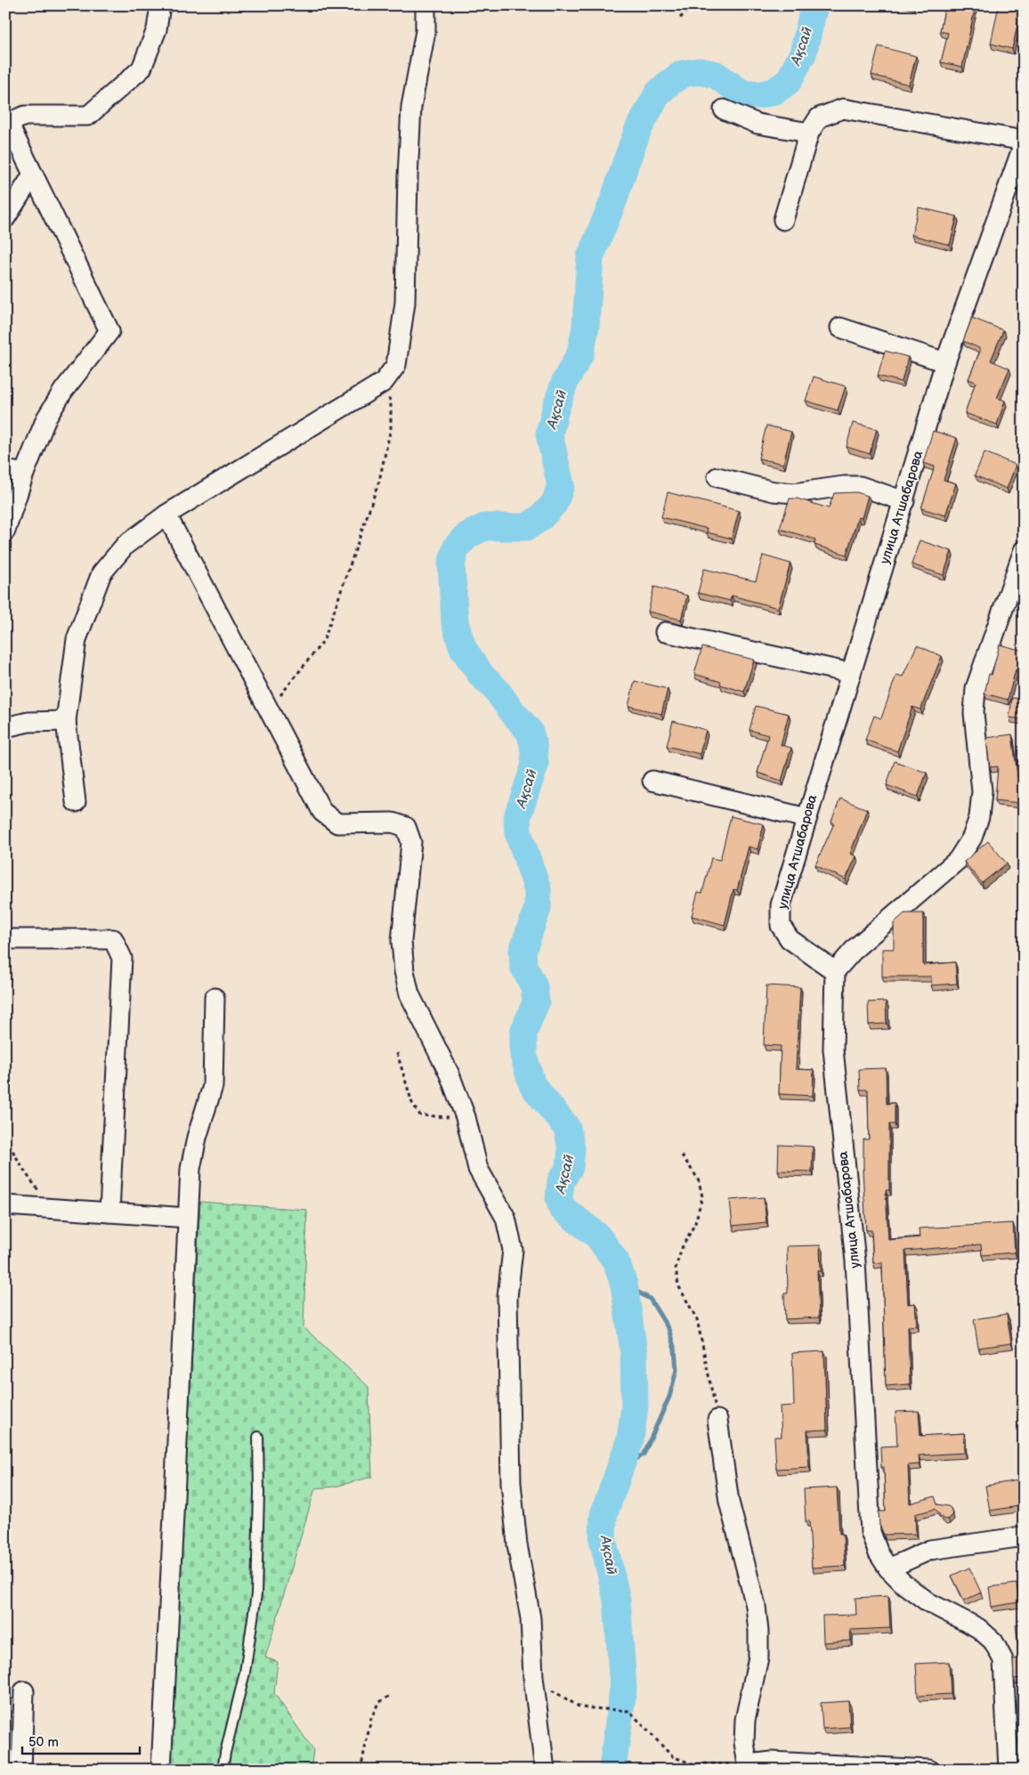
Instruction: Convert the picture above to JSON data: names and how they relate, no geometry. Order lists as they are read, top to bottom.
{
  "streets": {
    "street": ["улица Атшабарова"]
  },
  "water": ["Ақсай"],
  "scale_bar": "50 m"
}
